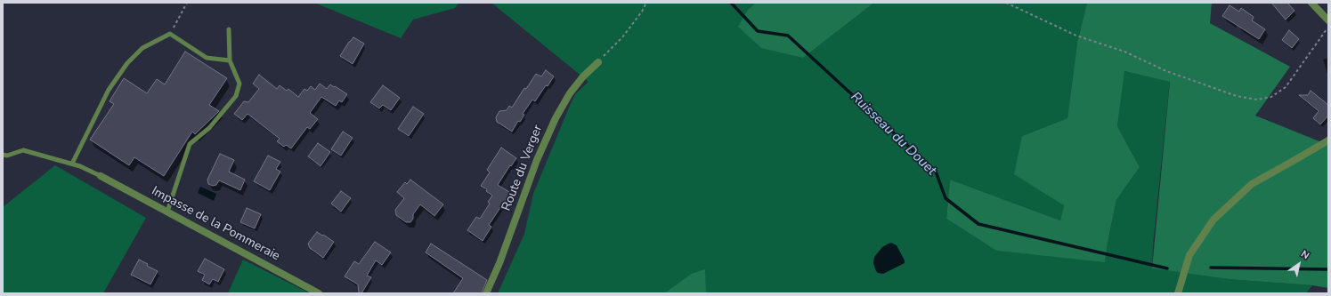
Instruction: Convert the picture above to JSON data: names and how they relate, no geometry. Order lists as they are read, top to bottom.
{
  "streets": {
    "street": ["Route du Verger", "Impasse de la Pommeraie"]
  },
  "water": ["Ruisseau du Douet"],
  "north": "top right"
}
